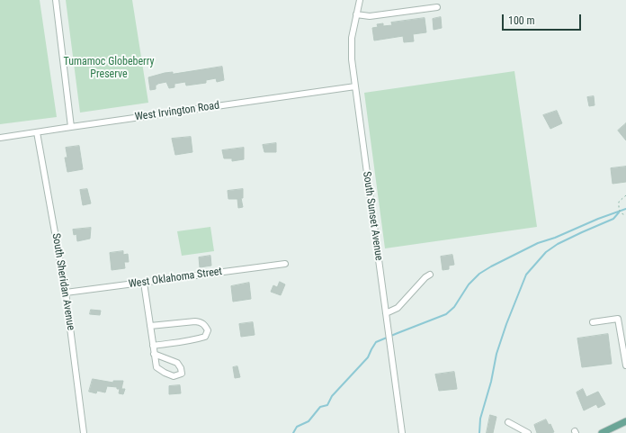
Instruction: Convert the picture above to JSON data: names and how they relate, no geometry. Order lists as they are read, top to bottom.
{
  "streets": {
    "street": [
      "West Irvington Road",
      "South Sunset Avenue",
      "West Oklahoma Street",
      "South Sheridan Avenue"
    ]
  },
  "crossings": [
    ["West Irvington Road", "South Sunset Avenue"],
    ["West Irvington Road", "South Sheridan Avenue"],
    ["West Oklahoma Street", "South Sheridan Avenue"]
  ],
  "parks": ["Tumamoc Globeberry Preserve"],
  "scale_bar": "100 m"
}
